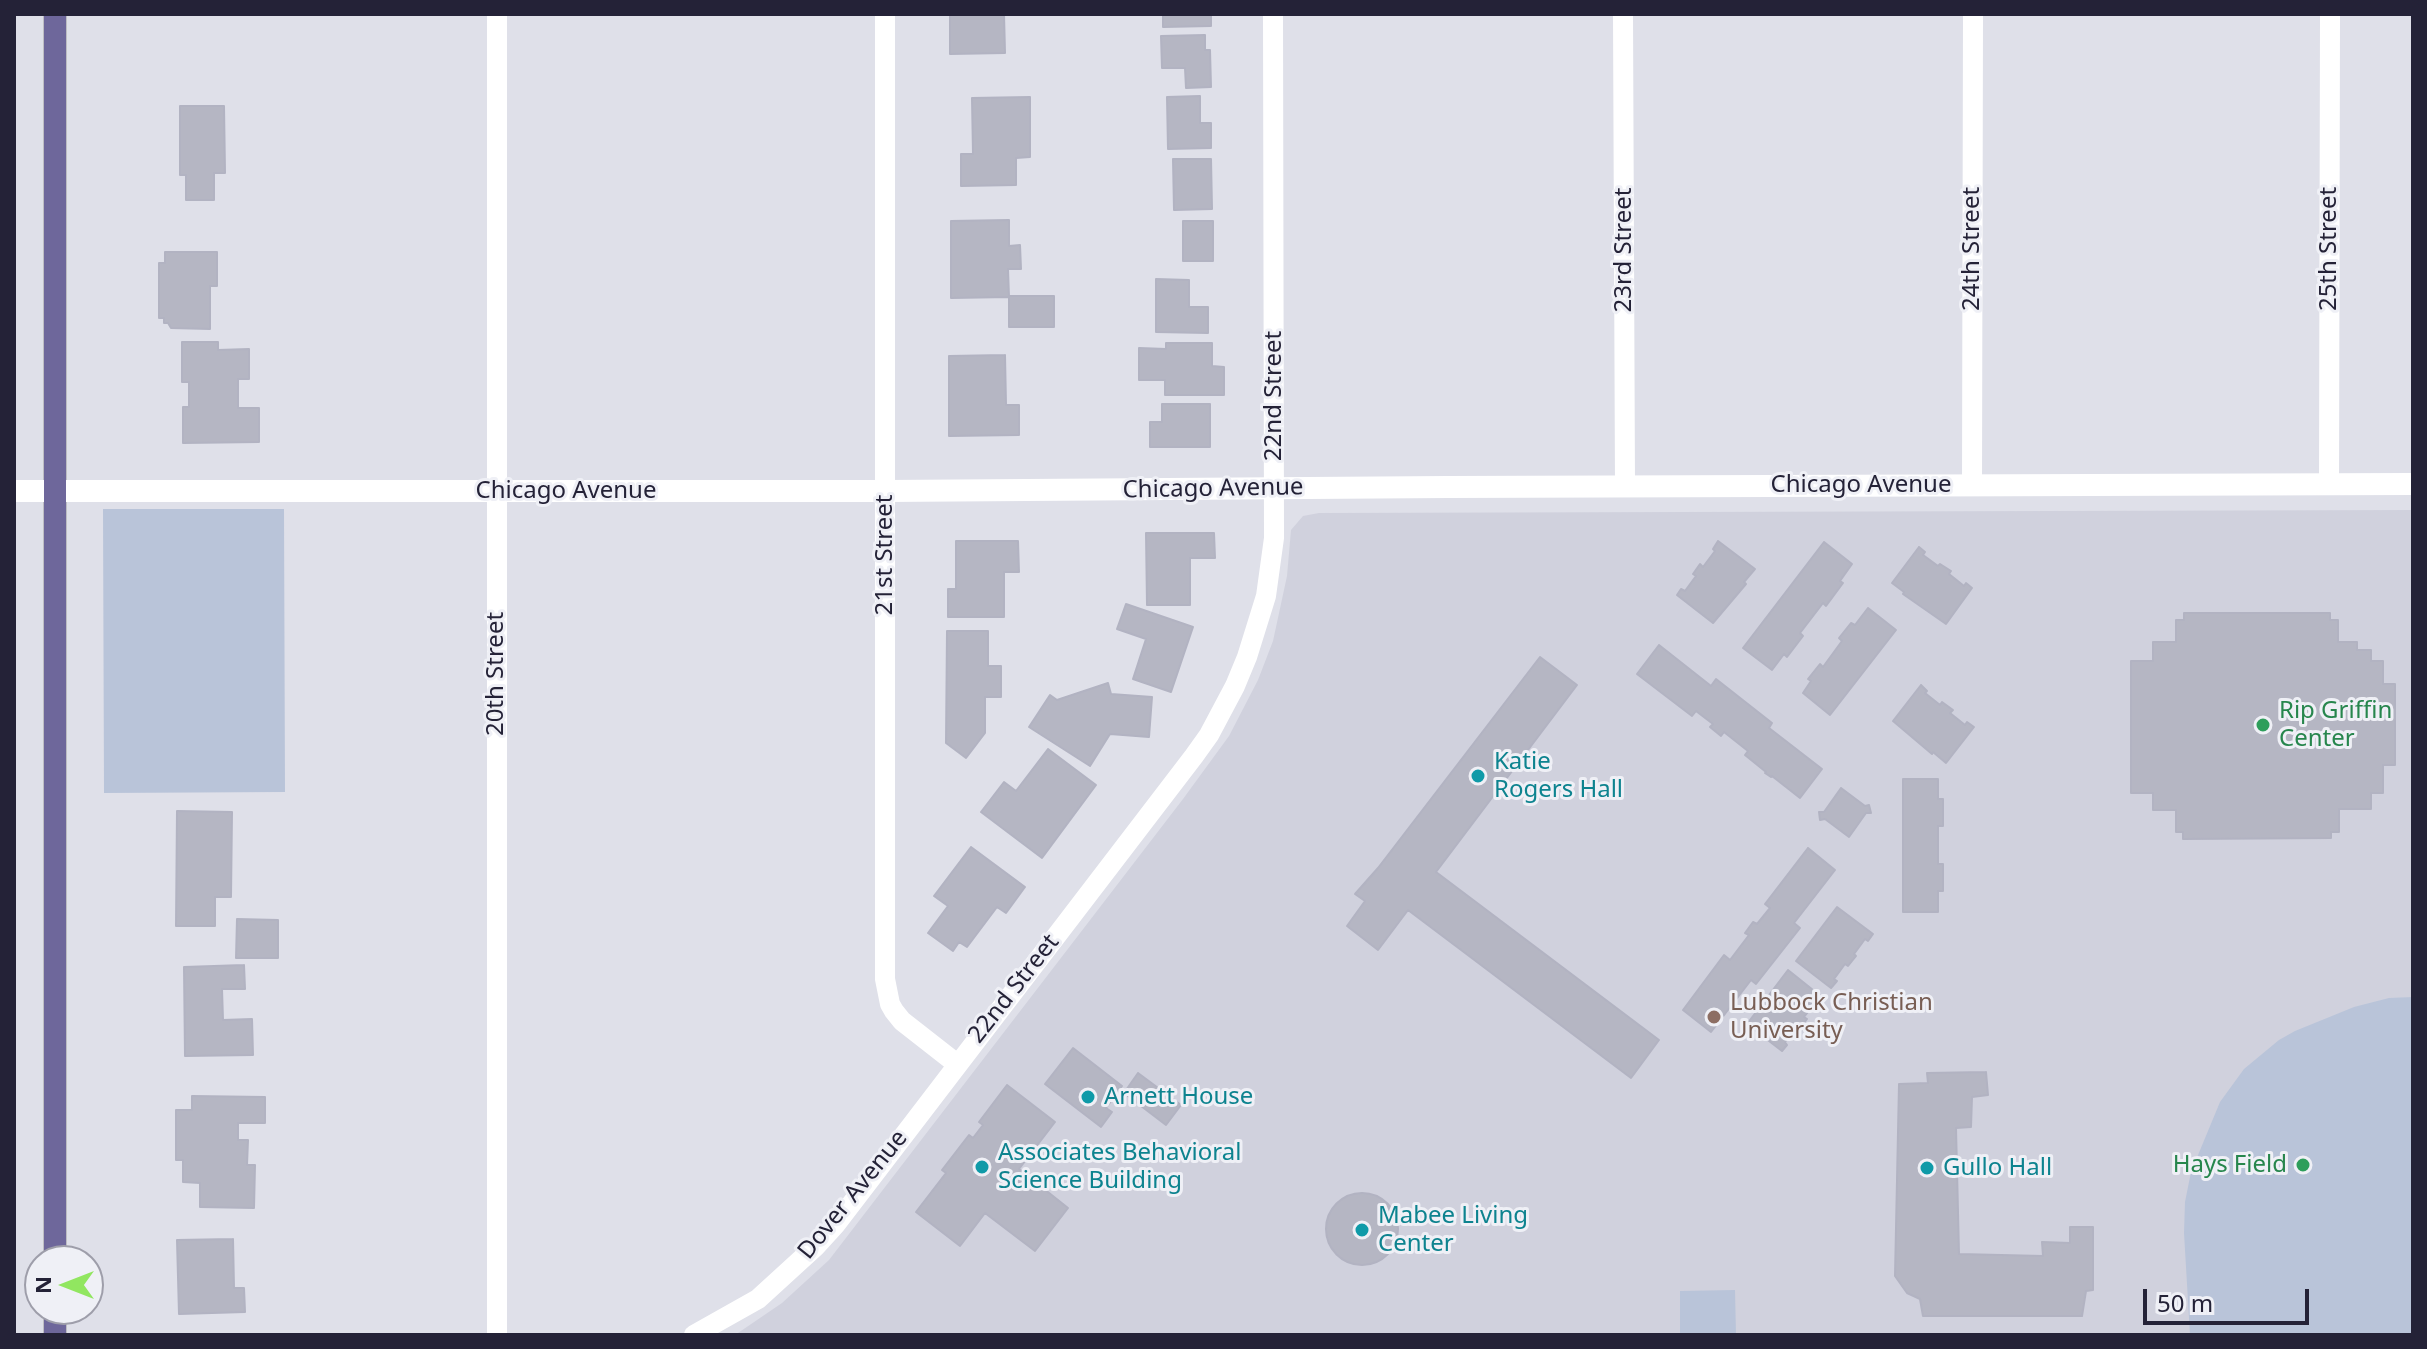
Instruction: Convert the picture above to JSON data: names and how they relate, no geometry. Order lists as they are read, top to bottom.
{
  "streets": {
    "street": [
      "24th Street",
      "25th Street",
      "23rd Street",
      "22nd Street",
      "Chicago Avenue",
      "21st Street",
      "20th Street",
      "Dover Avenue"
    ]
  },
  "crossings": [
    ["24th Street", "Chicago Avenue"],
    ["25th Street", "Chicago Avenue"],
    ["23rd Street", "Chicago Avenue"],
    ["22nd Street", "Chicago Avenue"],
    ["22nd Street", "21st Street"],
    ["22nd Street", "Dover Avenue"],
    ["Chicago Avenue", "21st Street"],
    ["Chicago Avenue", "20th Street"],
    ["21st Street", "Dover Avenue"]
  ],
  "places": [
    "Rip Griffin Center",
    "Katie Rogers Hall",
    "Lubbock Christian University",
    "Arnett House",
    "Hays Field",
    "Associates Behavioral Science Building",
    "Gullo Hall",
    "Mabee Living Center"
  ],
  "scale_bar": "50 m",
  "north": "left"
}
